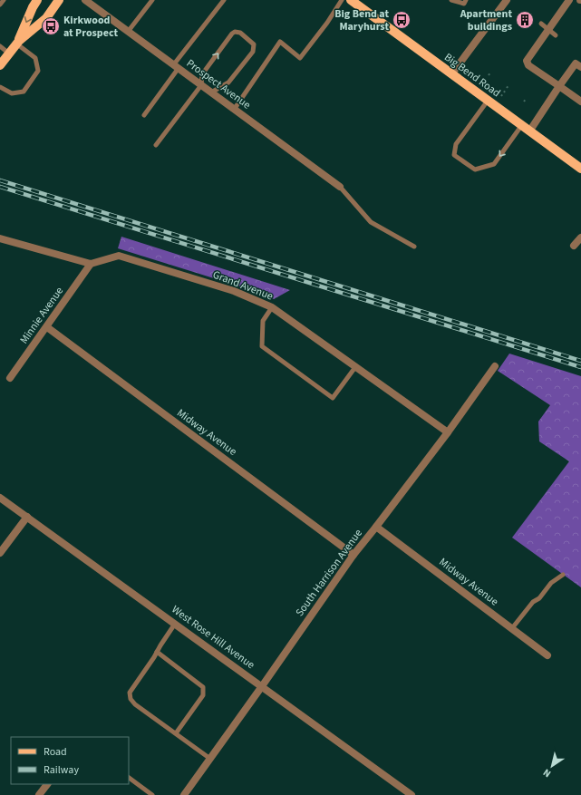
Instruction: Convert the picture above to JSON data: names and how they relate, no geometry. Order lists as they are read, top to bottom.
{
  "streets": {
    "main road": ["Big Bend Road"],
    "street": [
      "Prospect Avenue",
      "Grand Avenue",
      "Minnie Avenue",
      "Midway Avenue",
      "South Harrison Avenue",
      "West Rose Hill Avenue"
    ]
  },
  "crossings": [
    ["Grand Avenue", "Minnie Avenue"],
    ["Grand Avenue", "South Harrison Avenue"],
    ["Minnie Avenue", "Midway Avenue"],
    ["Midway Avenue", "South Harrison Avenue"],
    ["South Harrison Avenue", "West Rose Hill Avenue"]
  ],
  "places": {
    "bus stop": ["Big Bend at Maryhurst", "Kirkwood at Prospect"],
    "building": ["Apartment buildings"]
  },
  "legend": ["Road", "Railway"],
  "north": "bottom left"
}
